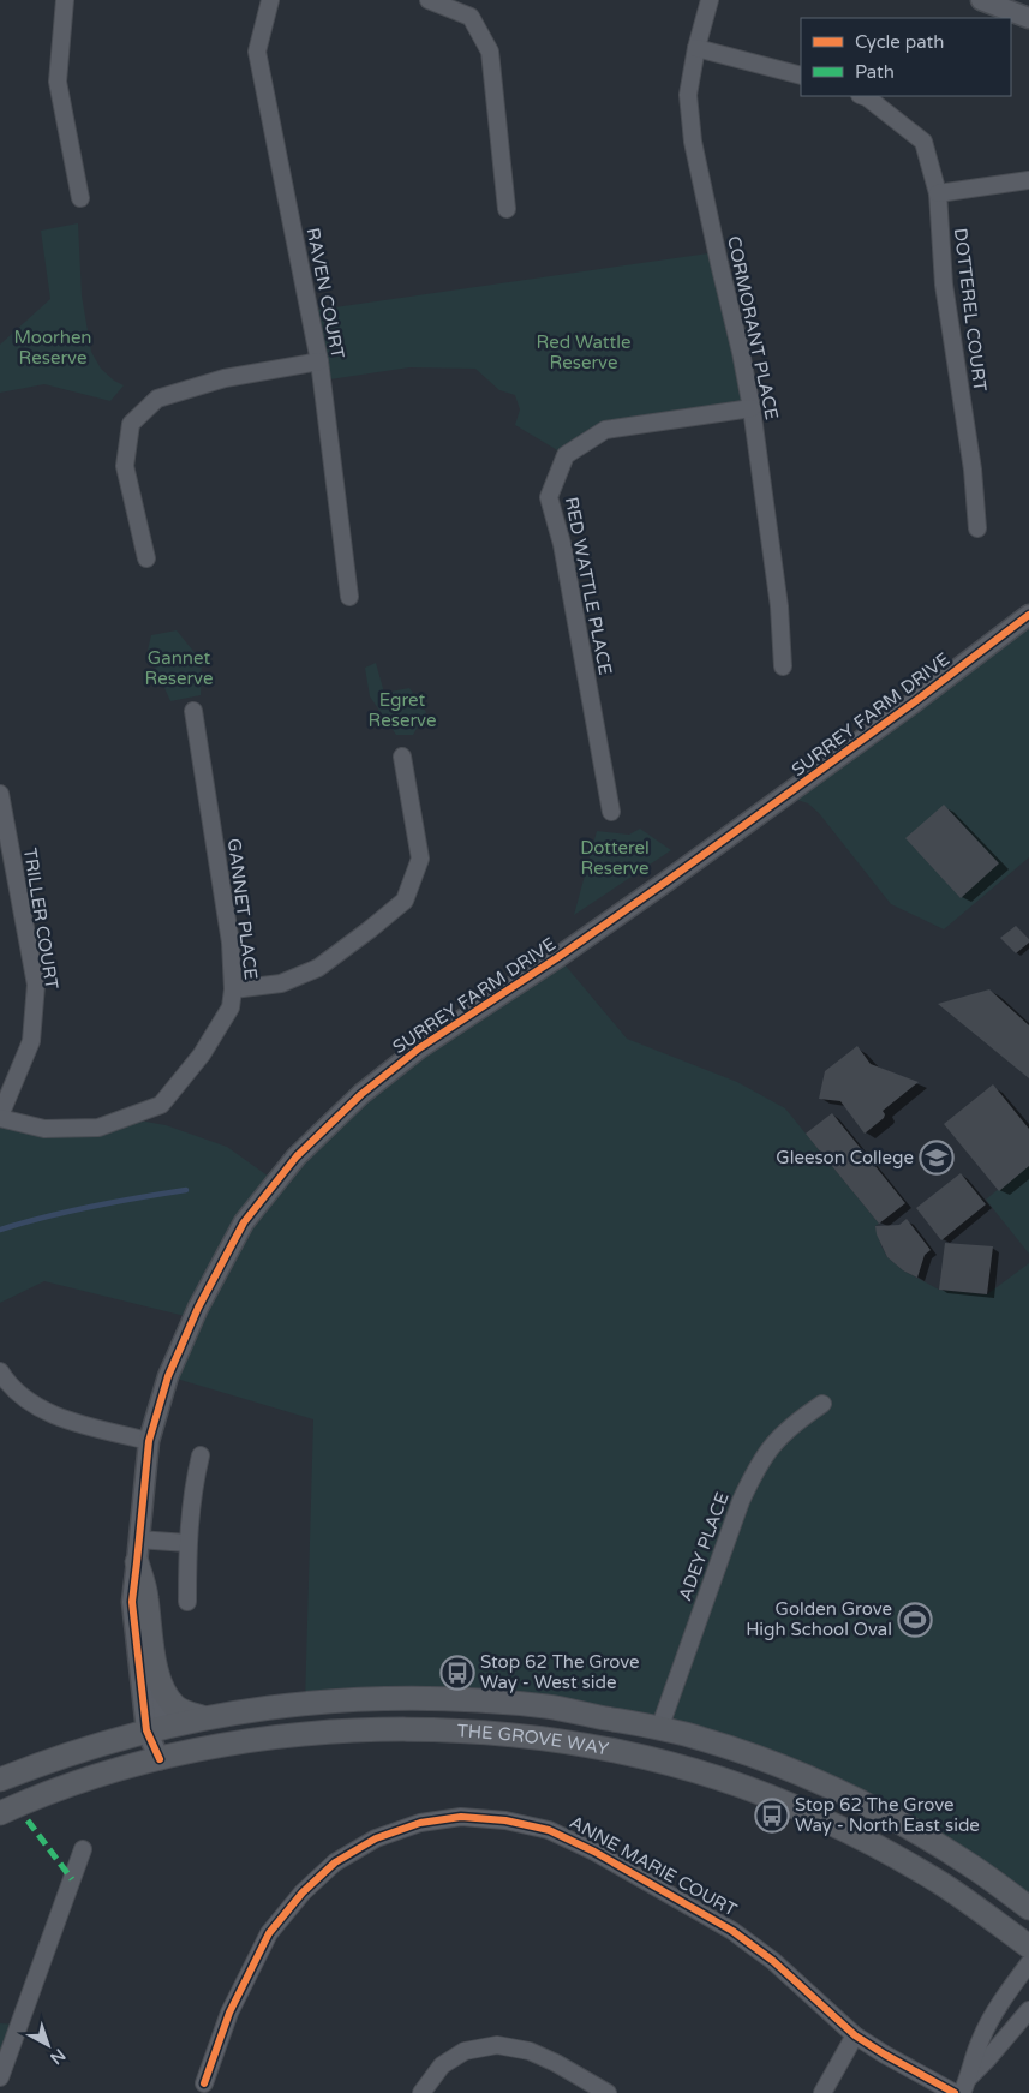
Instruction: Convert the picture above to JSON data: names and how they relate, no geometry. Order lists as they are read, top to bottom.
{
  "streets": {
    "main road": ["THE GROVE WAY"],
    "street": [
      "RAVEN COURT",
      "DOTTEREL COURT",
      "CORMORANT PLACE",
      "RED WATTLE PLACE",
      "SURREY FARM DRIVE",
      "GANNET PLACE",
      "TRILLER COURT",
      "ADEY PLACE",
      "ANNE MARIE COURT"
    ]
  },
  "crossings": [
    ["CORMORANT PLACE", "RED WATTLE PLACE"],
    ["SURREY FARM DRIVE", "THE GROVE WAY"],
    ["GANNET PLACE", "TRILLER COURT"],
    ["ADEY PLACE", "THE GROVE WAY"]
  ],
  "parks": [
    "Moorhen Reserve",
    "Red Wattle Reserve",
    "Gannet Reserve",
    "Egret Reserve",
    "Dotterel Reserve"
  ],
  "places": {
    "school or university": ["Gleeson College"],
    "sports": ["Golden Grove High School Oval"],
    "bus stop": ["Stop 62 The Grove Way - West side", "Stop 62 The Grove Way - North East side"]
  },
  "legend": ["Cycle path", "Path"],
  "north": "bottom right"
}
